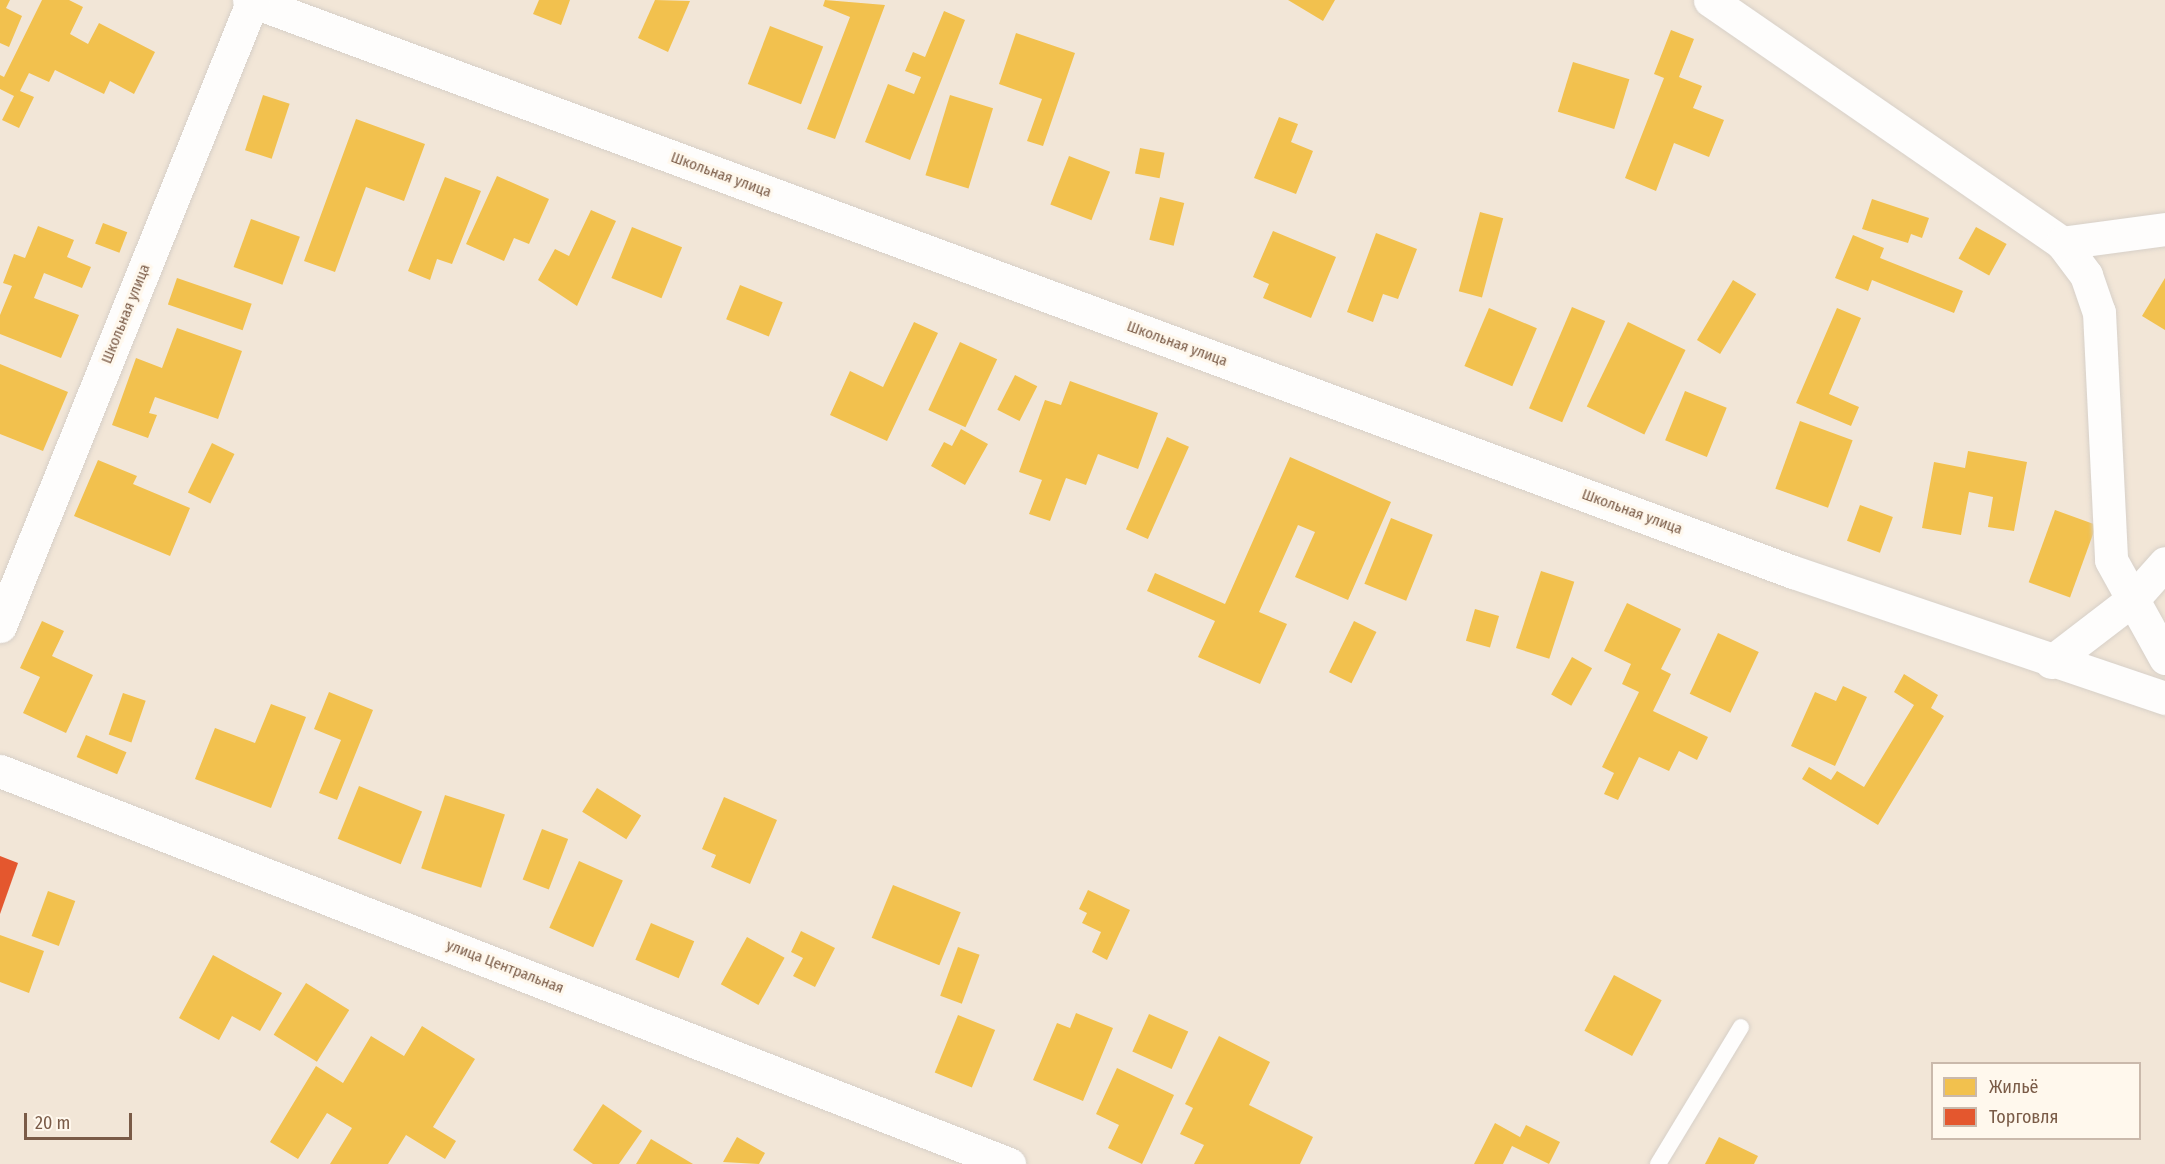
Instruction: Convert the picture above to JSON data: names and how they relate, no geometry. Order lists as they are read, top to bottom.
{
  "streets": {
    "street": ["Школьная улица", "улица Центральная"]
  },
  "legend": ["Жильё", "Торговля"],
  "scale_bar": "20 m"
}
